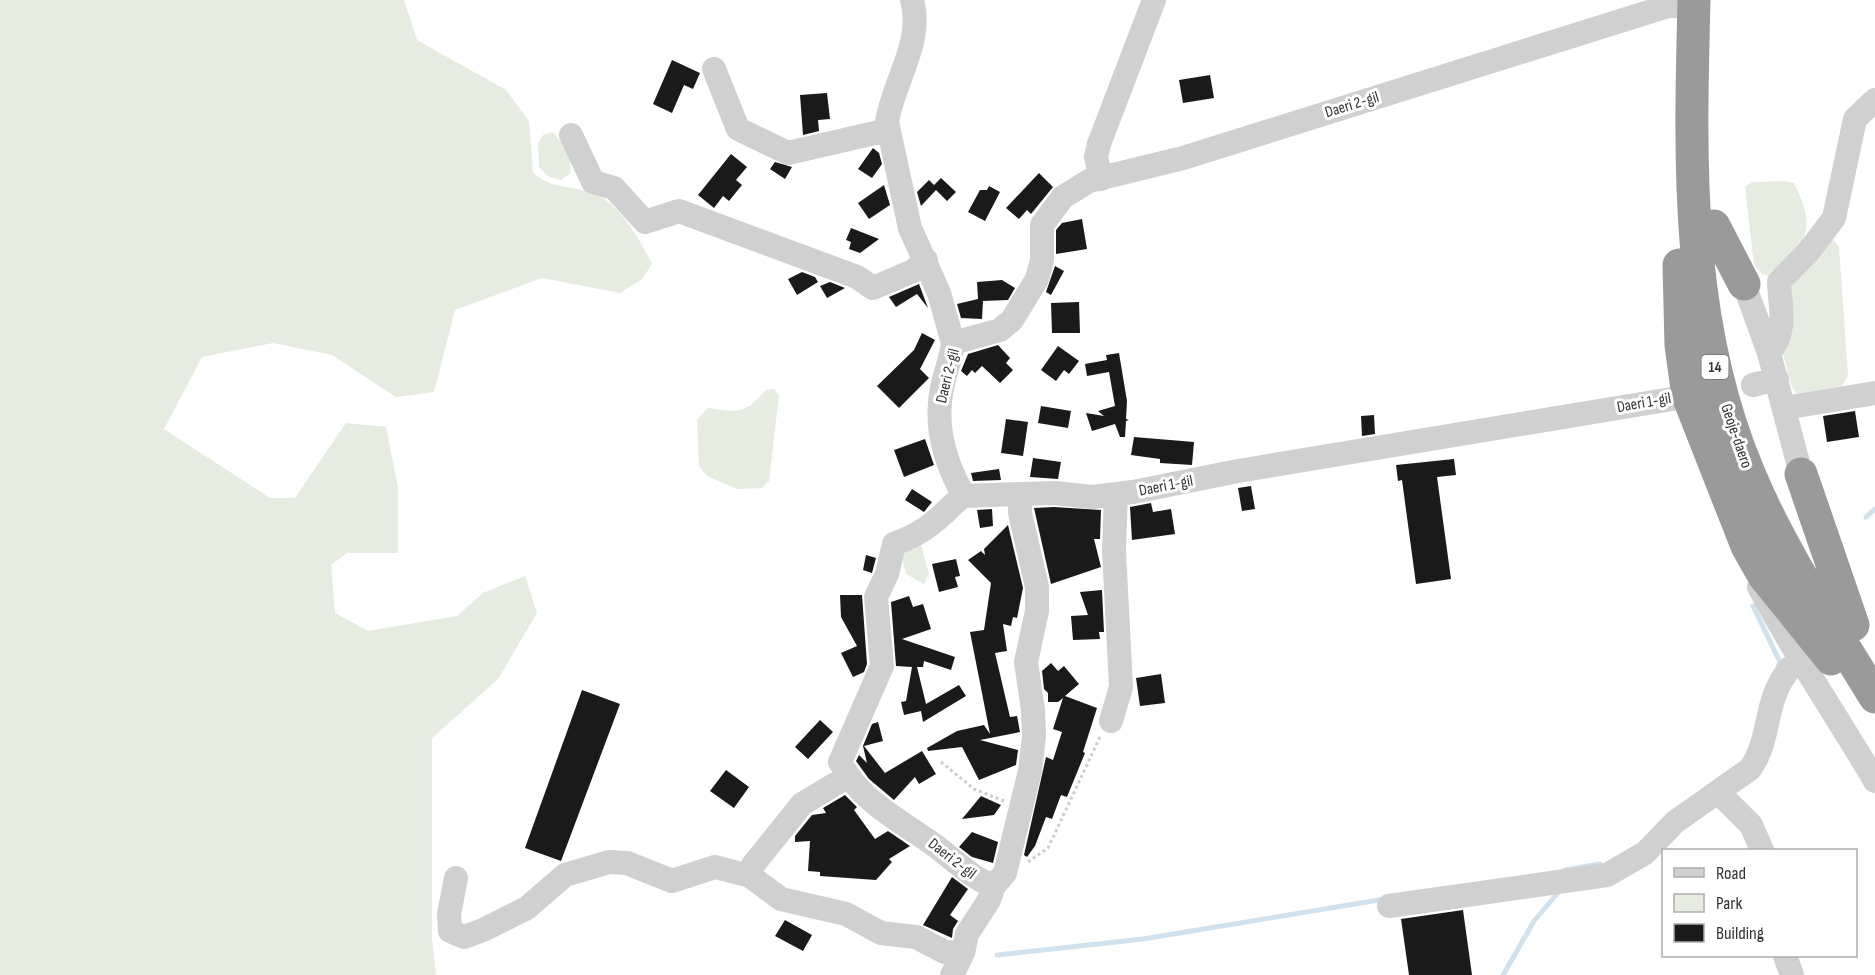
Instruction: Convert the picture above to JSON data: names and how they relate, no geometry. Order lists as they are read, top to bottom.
{
  "streets": {
    "highway": ["14", "Geoje-daero"],
    "street": ["Daeri 2-gil", "Daeri 1-gil"]
  },
  "crossings": [
    ["Daeri 2-gil", "Daeri 1-gil"],
    ["Daeri 2-gil", "Geoje-daero"]
  ],
  "legend": ["Road", "Park", "Building"]
}
